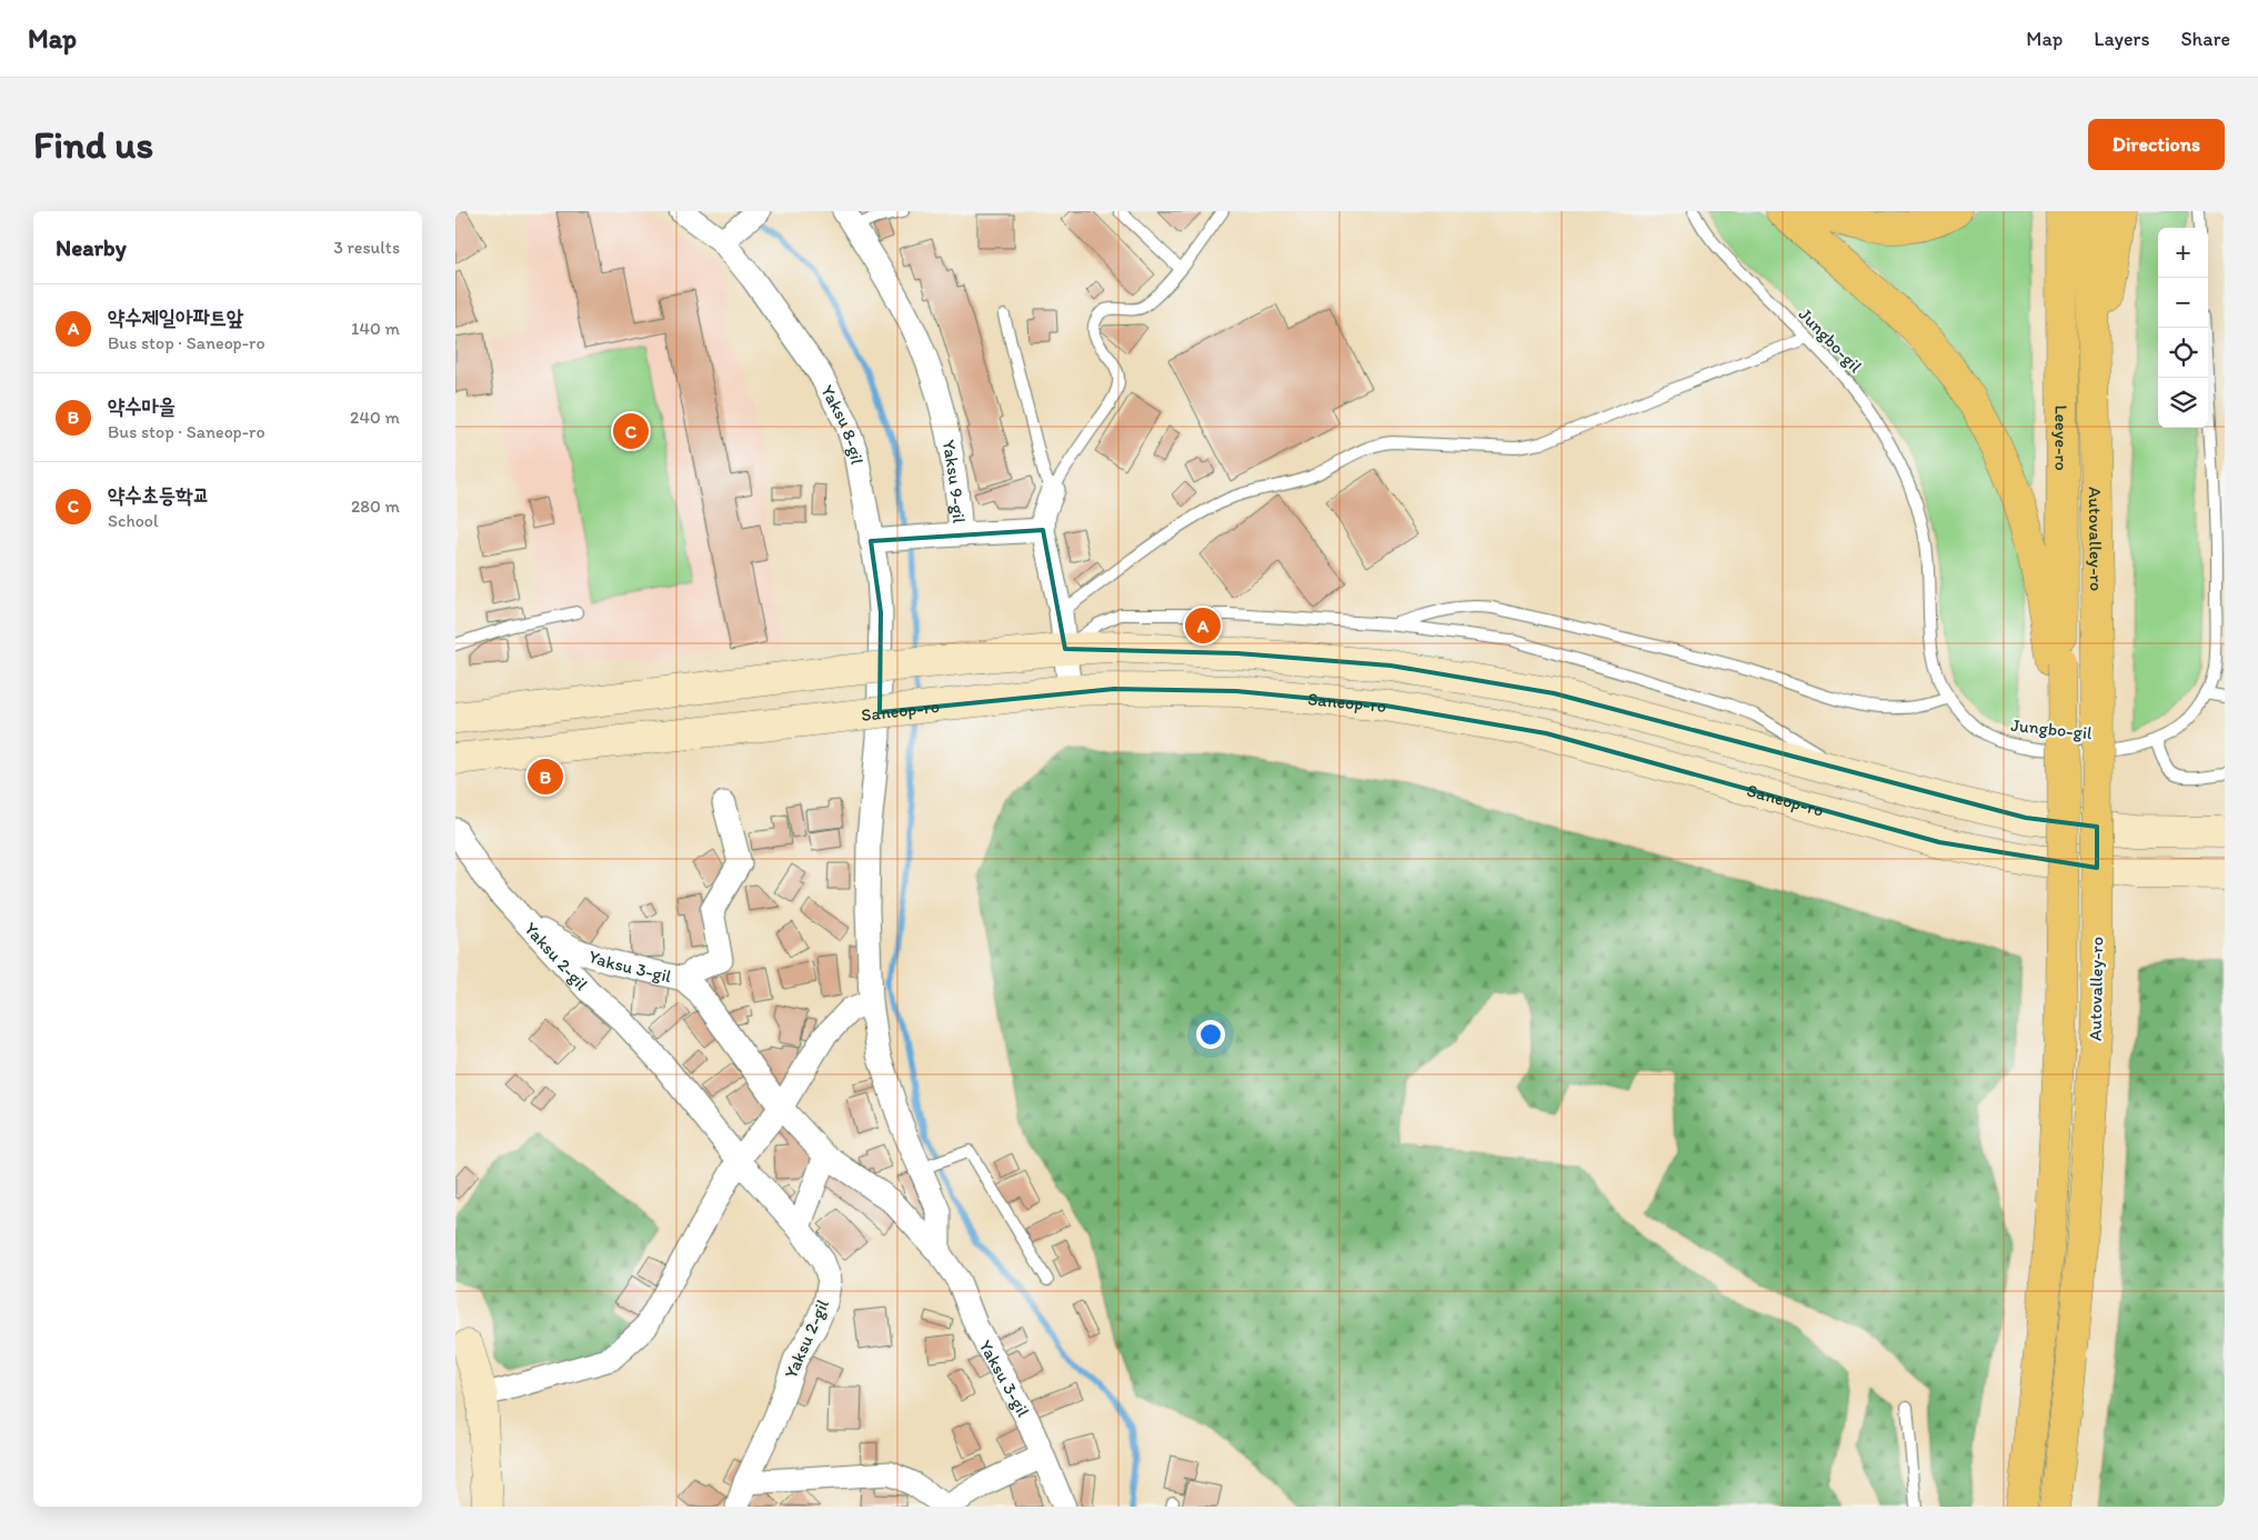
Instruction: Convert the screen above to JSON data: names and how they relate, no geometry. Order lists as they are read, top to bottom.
{
  "streets": {
    "highway": ["Leeye-ro", "Autovalley-ro"],
    "main road": ["Saneop-ro"],
    "street": [
      "Yaksu 8-gil",
      "Yaksu 9-gil",
      "Yaksu 2-gil",
      "Yaksu 3-gil"
    ],
    "lane": ["Jungbo-gil"]
  },
  "crossings": [
    ["Leeye-ro", "Autovalley-ro"],
    ["Yaksu 2-gil", "Yaksu 3-gil"]
  ],
  "page": {
    "header": "Map",
    "nav": ["Map", "Layers", "Share"],
    "buttons": "Directions",
    "title": "Find us",
    "heading": ["Nearby", "3 results"],
    "map_buttons": ["+", "−"],
    "list": [
      {
        "mark": "A",
        "name": "약수제일아파트앞",
        "note": "Bus stop · Saneop-ro",
        "value": "140 m"
      },
      {
        "mark": "B",
        "name": "약수마을",
        "note": "Bus stop · Saneop-ro",
        "value": "240 m"
      },
      {
        "mark": "C",
        "name": "약수초등학교",
        "note": "School",
        "value": "280 m"
      }
    ],
    "pins": ["C", "A", "B"]
  }
}
